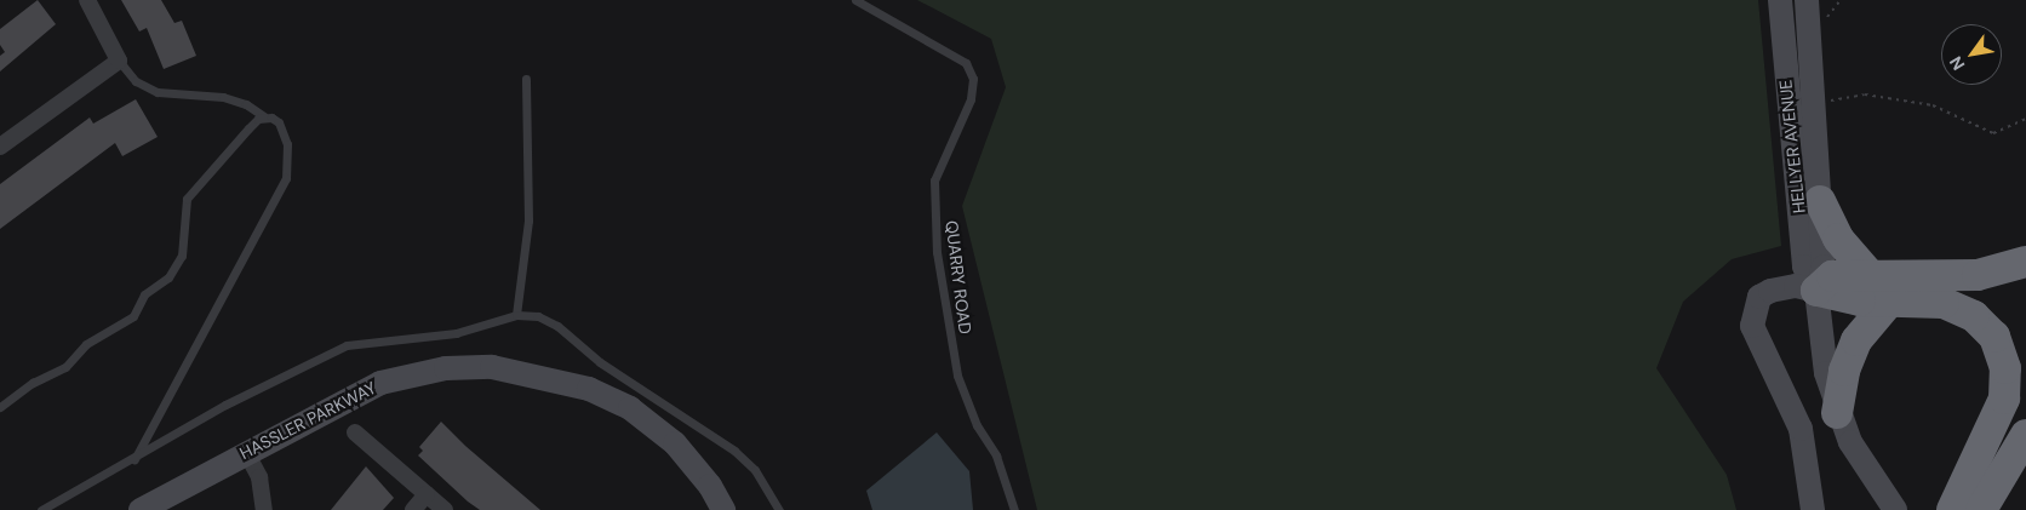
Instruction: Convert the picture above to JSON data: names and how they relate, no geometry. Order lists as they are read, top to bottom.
{
  "streets": {
    "street": ["HELLYER AVENUE", "HASSLER PARKWAY"],
    "lane": ["QUARRY ROAD"]
  },
  "north": "bottom left"
}
